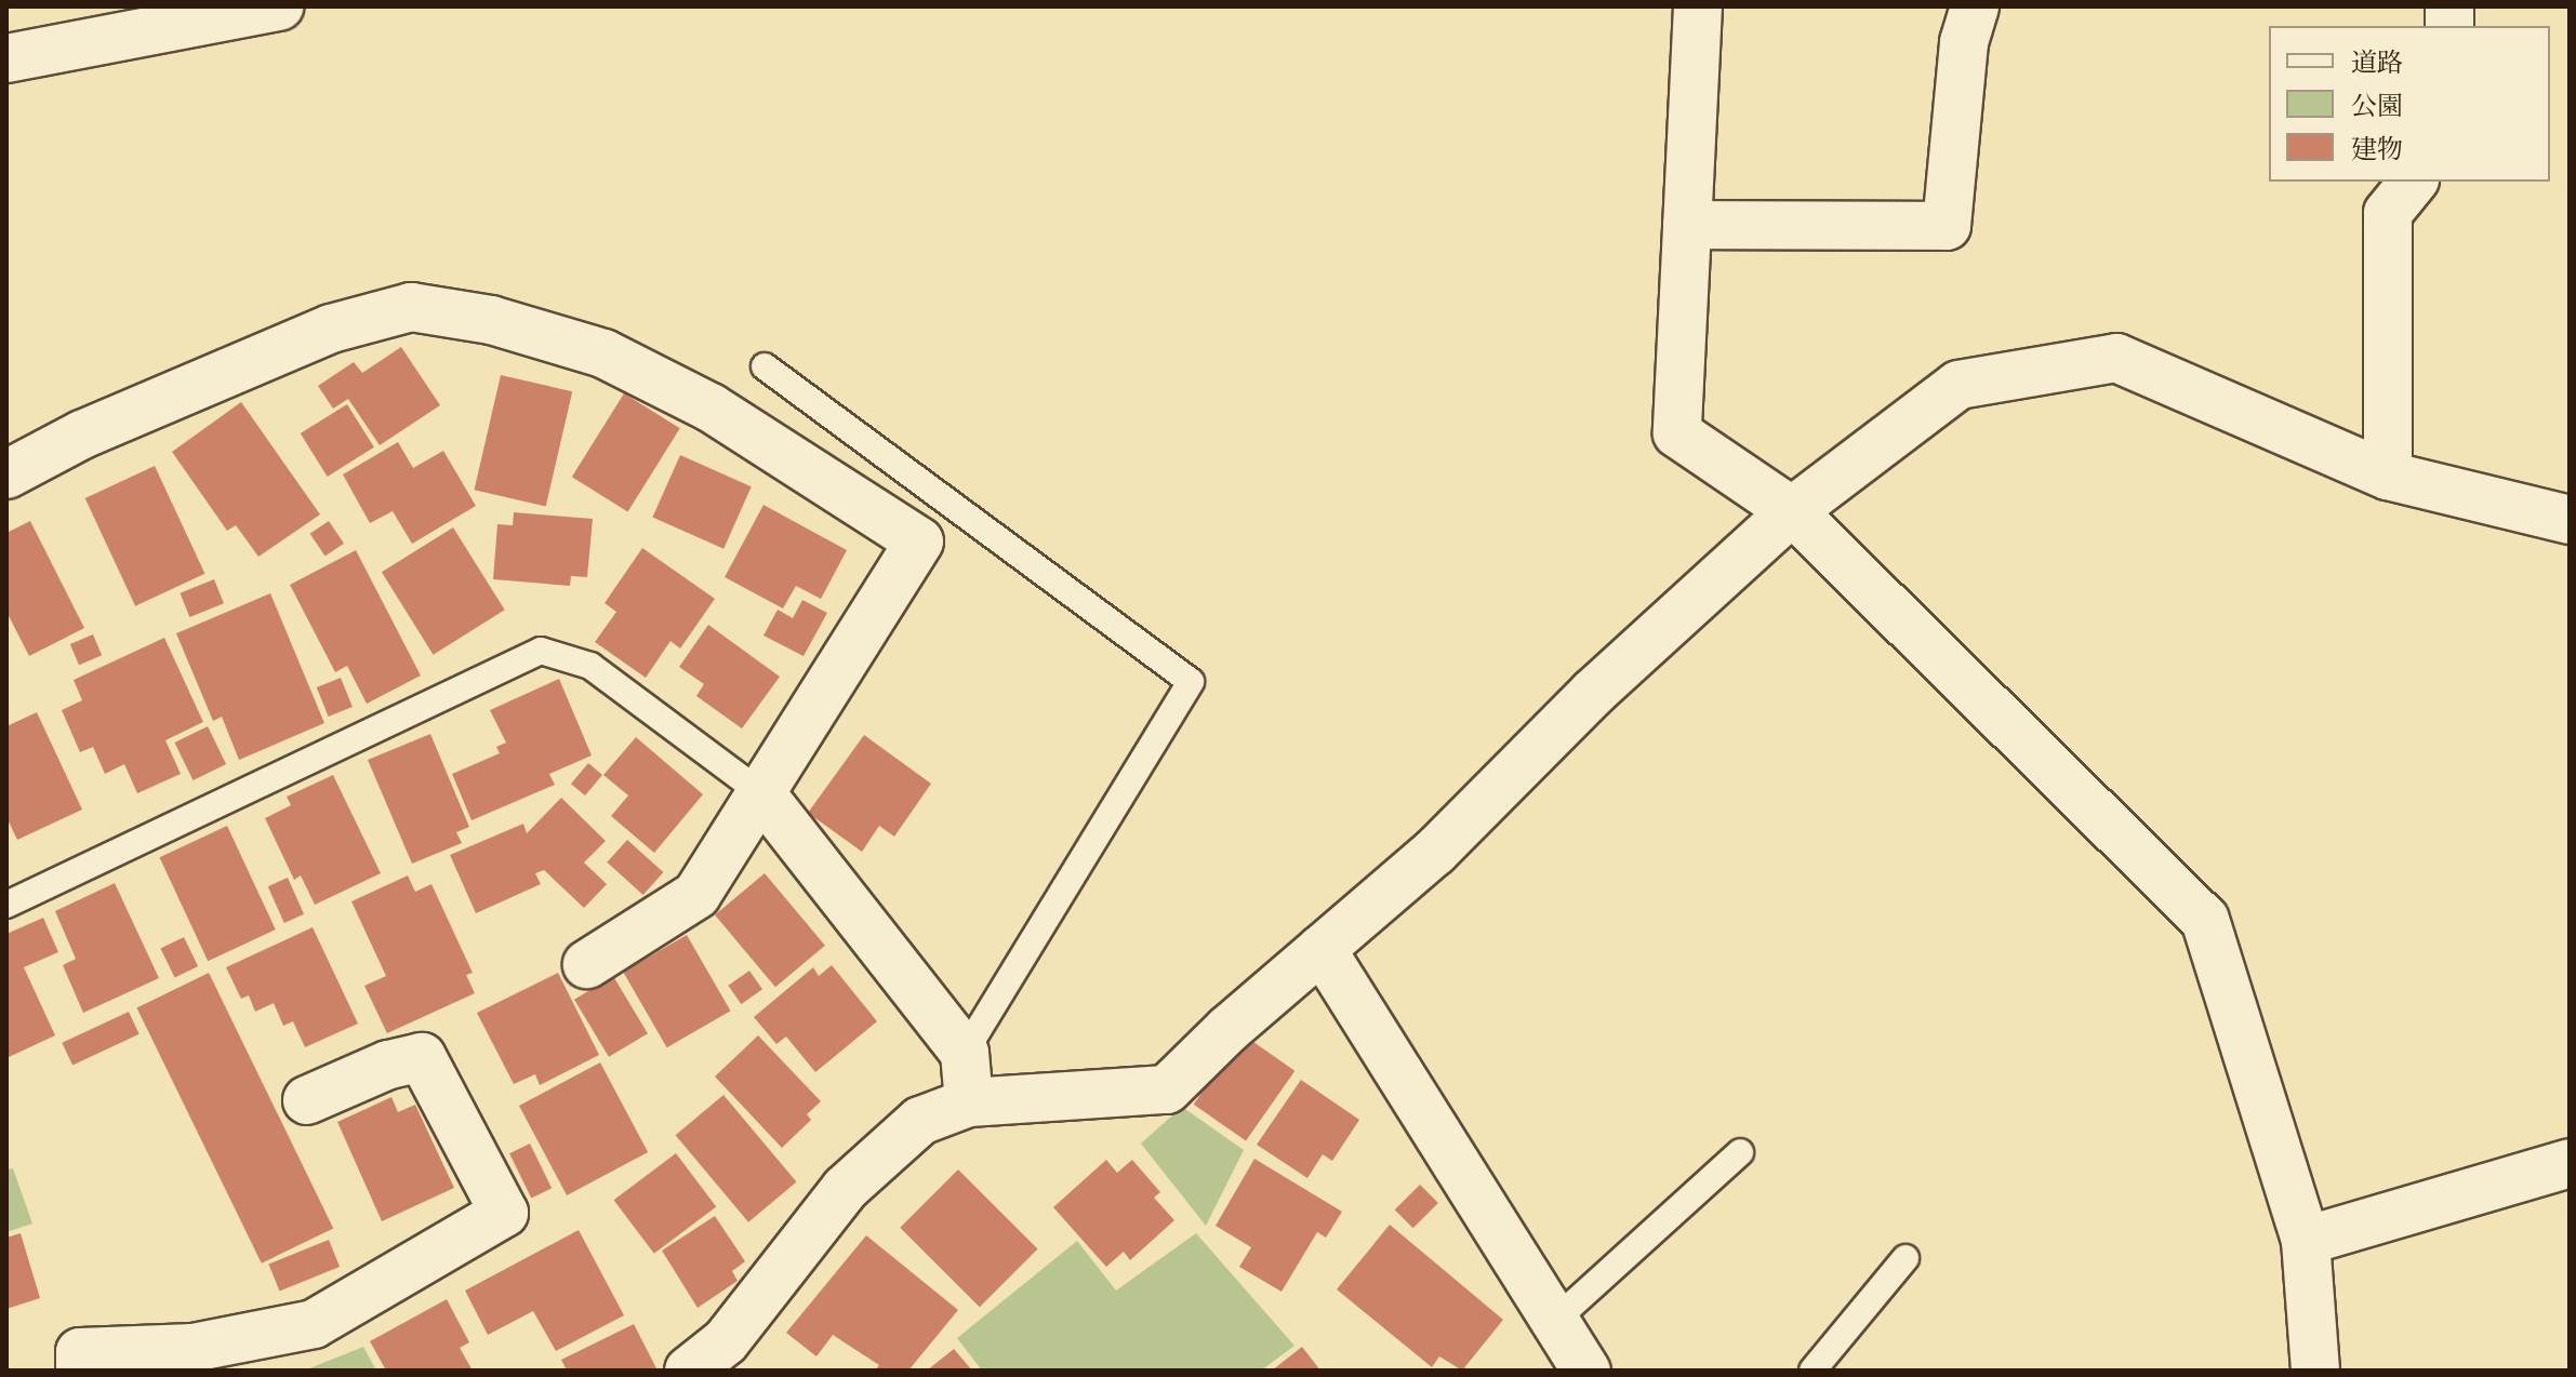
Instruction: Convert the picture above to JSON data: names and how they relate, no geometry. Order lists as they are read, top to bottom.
{
  "legend": ["道路", "公園", "建物"]
}
